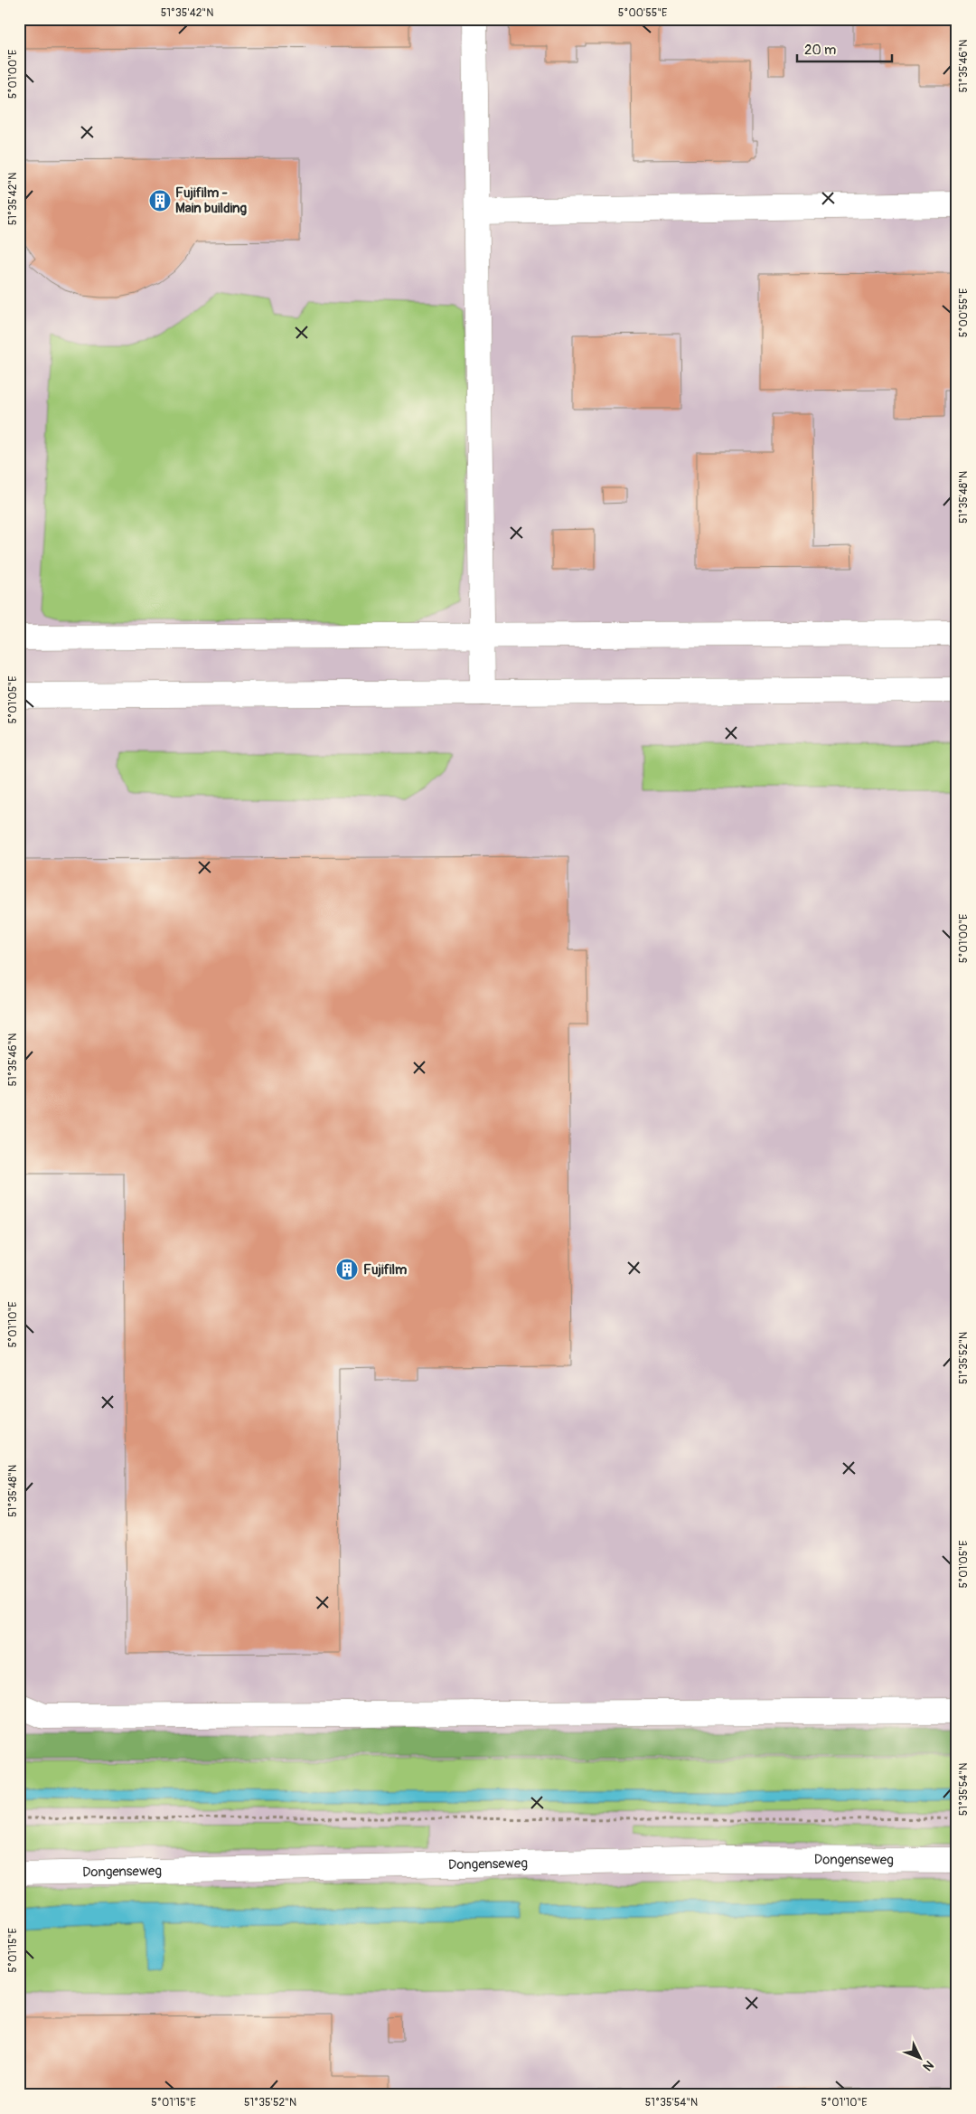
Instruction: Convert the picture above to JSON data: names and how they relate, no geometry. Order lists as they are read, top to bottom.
{
  "streets": {
    "street": ["Dongenseweg"]
  },
  "places": {
    "building": ["Fujifilm - Main building", "Fujifilm"]
  },
  "scale_bar": "20 m",
  "north": "bottom right",
  "coordinates": [
    "51°35'42\"N",
    "5°00'55\"E",
    "51°35'46\"N",
    "5°01'00\"E",
    "51°35'48\"N",
    "5°01'05\"E",
    "5°01'10\"E",
    "51°35'52\"N",
    "51°35'54\"N",
    "5°01'15\"E"
  ]
}
